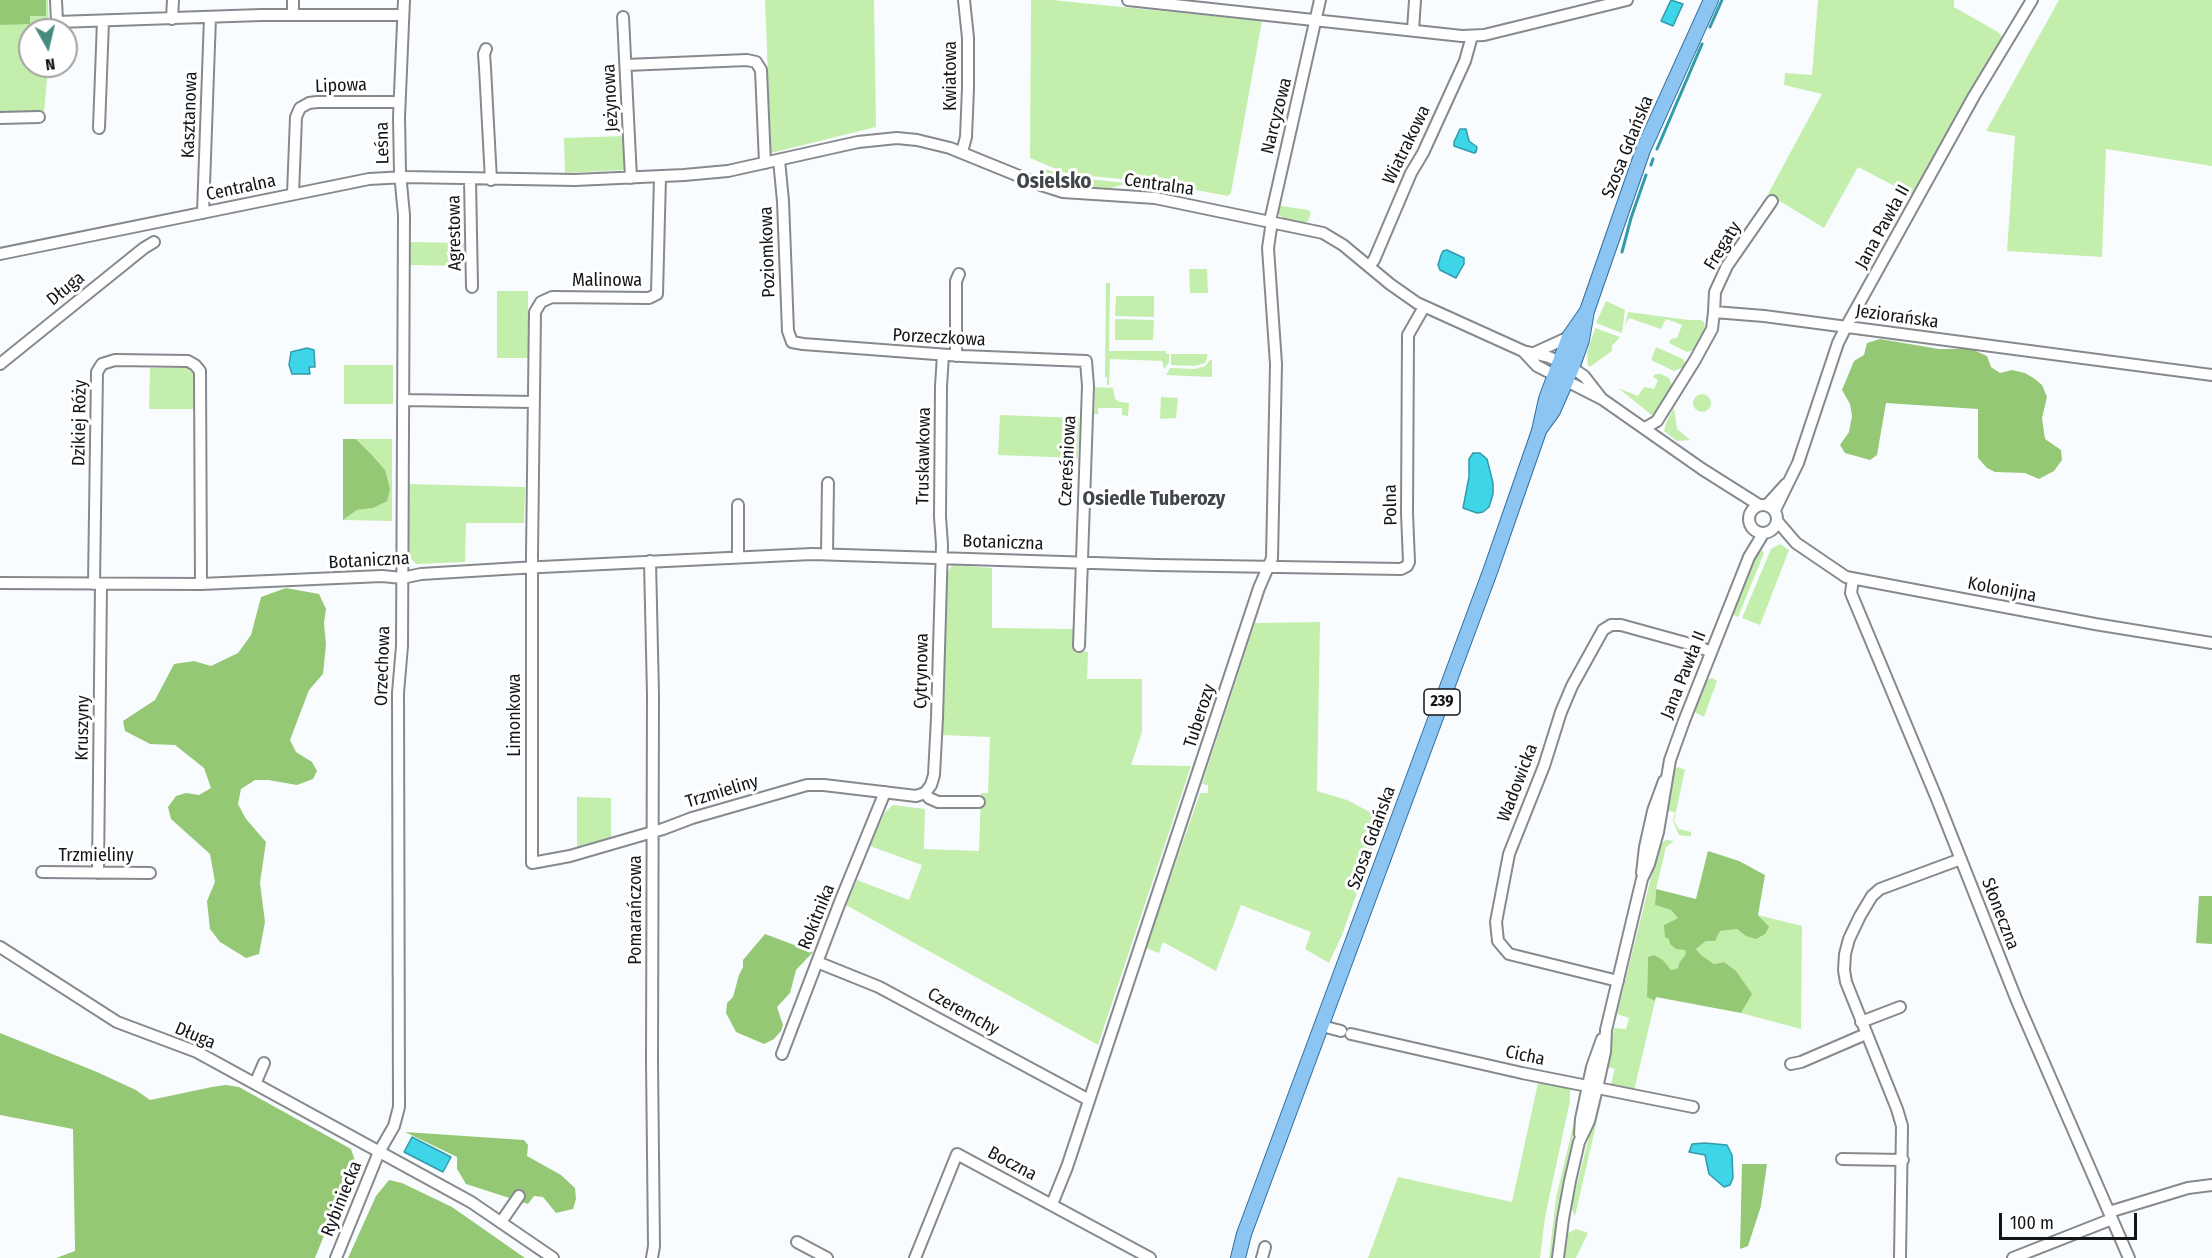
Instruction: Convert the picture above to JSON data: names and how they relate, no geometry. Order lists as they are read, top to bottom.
{
  "streets": {
    "main road": ["Szosa Gdańska", "239"],
    "street": [
      "Kwiatowa",
      "Lipowa",
      "Jeżynowa",
      "Kasztanowa",
      "Narcyzowa",
      "Leśna",
      "Wiatrakowa",
      "Centralna",
      "Jana Pawła II",
      "Agrestowa",
      "Fregaty",
      "Poziomkowa",
      "Malinowa",
      "Długa",
      "Jeziorańska",
      "Porzeczkowa",
      "Dzikiej Róży",
      "Truskawkowa",
      "Czereśniowa",
      "Polna",
      "Botaniczna",
      "Kolonijna",
      "Orzechowa",
      "Cytrynowa",
      "Limonkowa",
      "Tuberozy",
      "Kruszyny",
      "Wadowicka",
      "Trzmieliny",
      "Pomarańczowa",
      "Słoneczna",
      "Rokitnika",
      "Czeremchy",
      "Cicha",
      "Boczna",
      "Rybiniecka"
    ]
  },
  "crossings": [
    ["Kwiatowa", "Centralna"],
    ["Lipowa", "Leśna"],
    ["Lipowa", "Centralna"],
    ["Jeżynowa", "Centralna"],
    ["Kasztanowa", "Centralna"],
    ["Narcyzowa", "Centralna"],
    ["Narcyzowa", "Tuberozy"],
    ["Leśna", "Centralna"],
    ["Leśna", "Orzechowa"],
    ["Wiatrakowa", "Centralna"],
    ["Szosa Gdańska", "Centralna"],
    ["Szosa Gdańska", "Cicha"],
    ["Centralna", "Agrestowa"],
    ["Centralna", "Poziomkowa"],
    ["Centralna", "Malinowa"],
    ["Centralna", "Polna"],
    ["Centralna", "Orzechowa"],
    ["Centralna", "Tuberozy"],
    ["Jana Pawła II", "Jeziorańska"],
    ["Jana Pawła II", "Kolonijna"],
    ["Jana Pawła II", "Wadowicka"],
    ["Jana Pawła II", "Cicha"],
    ["Fregaty", "Jeziorańska"],
    ["Poziomkowa", "Porzeczkowa"],
    ["Malinowa", "Botaniczna"],
    ["Malinowa", "Limonkowa"],
    ["Długa", "Orzechowa"],
    ["Długa", "Rybiniecka"],
    ["Porzeczkowa", "Truskawkowa"],
    ["Porzeczkowa", "Czereśniowa"],
    ["Dzikiej Róży", "Botaniczna"],
    ["Dzikiej Róży", "Kruszyny"],
    ["Truskawkowa", "Botaniczna"],
    ["Truskawkowa", "Cytrynowa"],
    ["Czereśniowa", "Botaniczna"],
    ["Polna", "Botaniczna"],
    ["Polna", "Tuberozy"],
    ["Botaniczna", "Orzechowa"],
    ["Botaniczna", "Cytrynowa"],
    ["Botaniczna", "Limonkowa"],
    ["Botaniczna", "Tuberozy"],
    ["Botaniczna", "Kruszyny"],
    ["Botaniczna", "Pomarańczowa"],
    ["Kolonijna", "Słoneczna"],
    ["Orzechowa", "Rybiniecka"],
    ["Cytrynowa", "Trzmieliny"],
    ["Limonkowa", "Trzmieliny"],
    ["Tuberozy", "Czeremchy"],
    ["Tuberozy", "Boczna"],
    ["Kruszyny", "Trzmieliny"],
    ["Trzmieliny", "Pomarańczowa"],
    ["Trzmieliny", "Rokitnika"],
    ["Rokitnika", "Czeremchy"]
  ],
  "districts": ["Osielsko", "Osiedle Tuberozy"],
  "scale_bar": "100 m",
  "north": "bottom"
}
